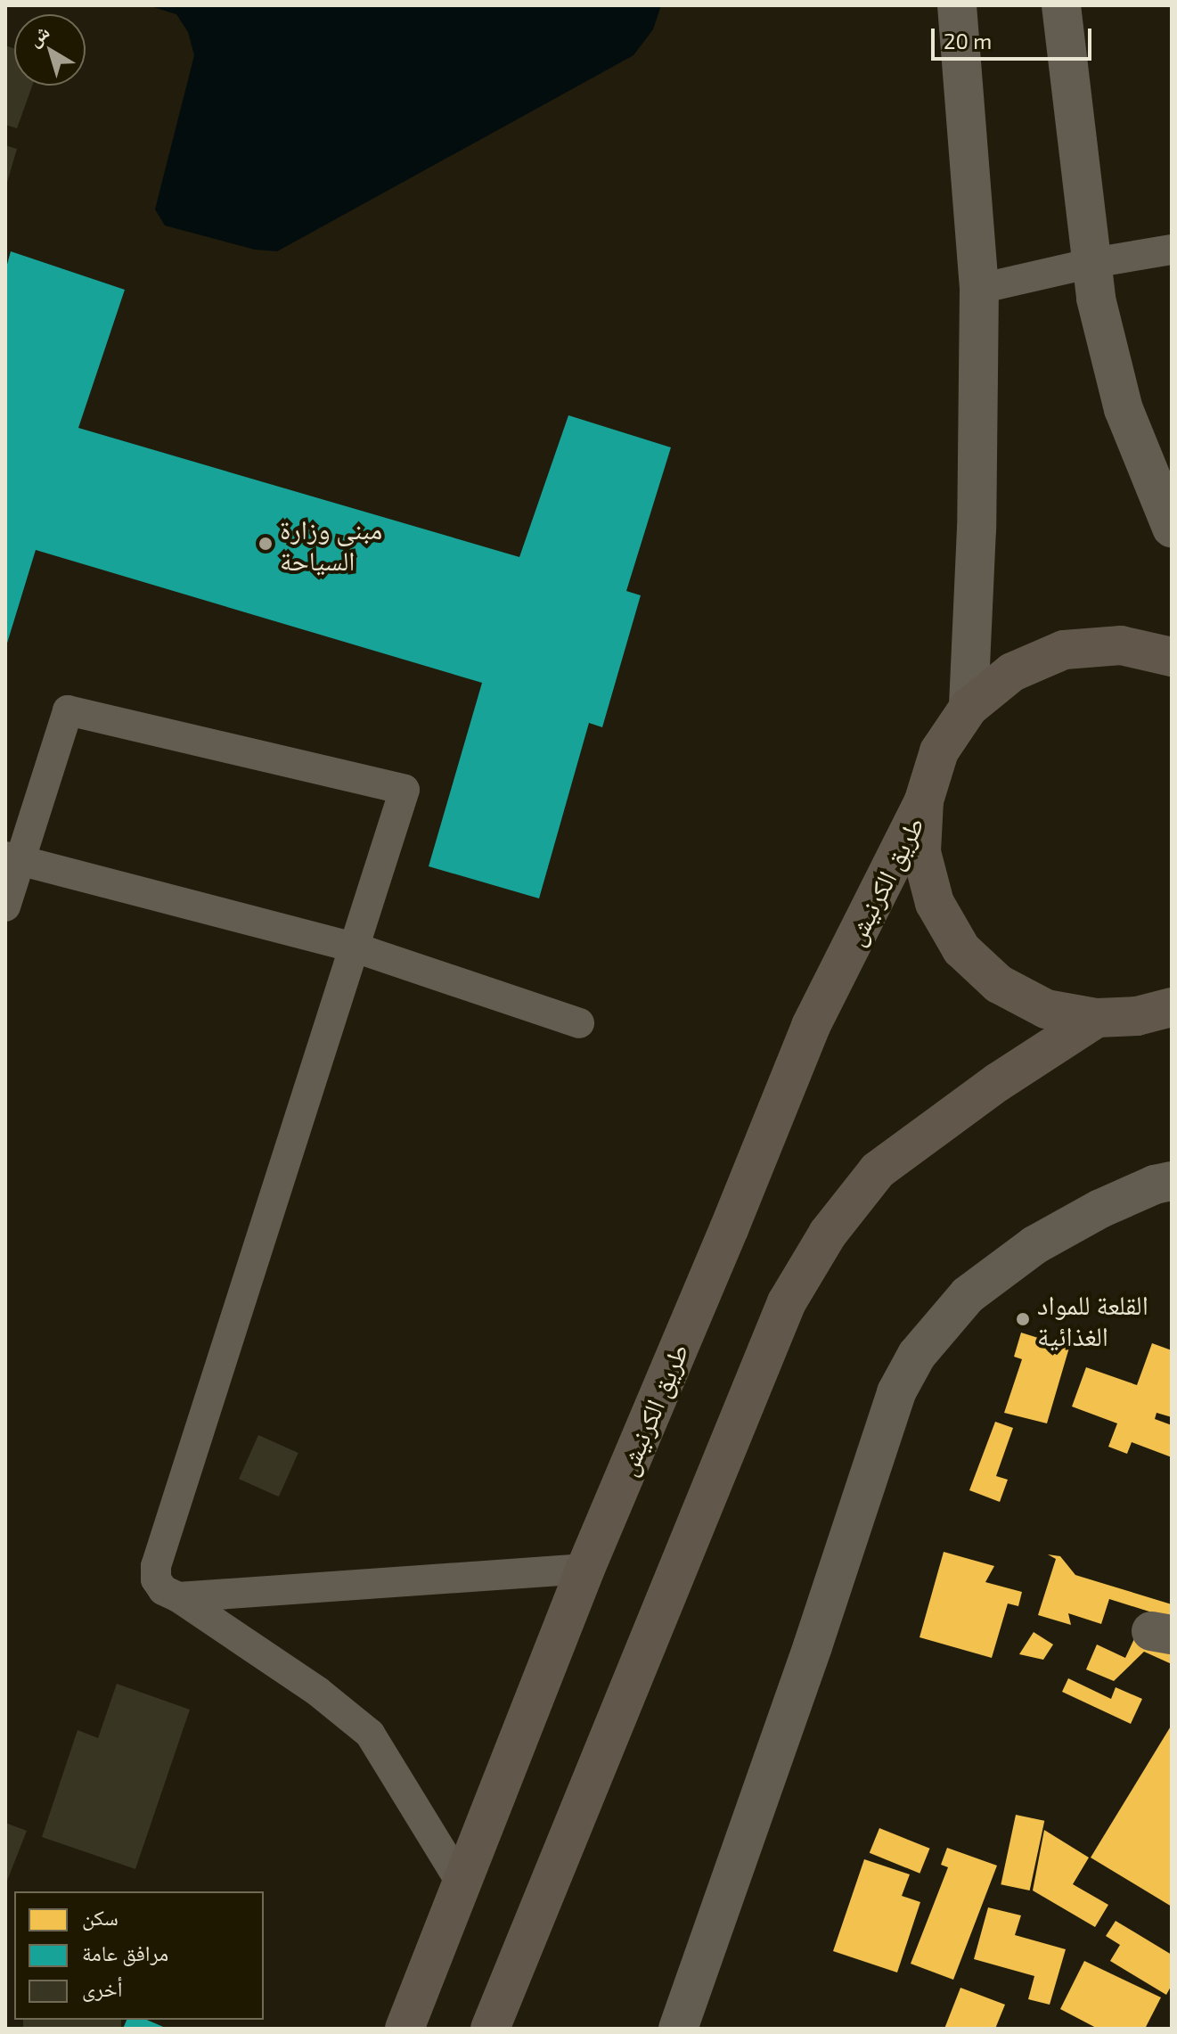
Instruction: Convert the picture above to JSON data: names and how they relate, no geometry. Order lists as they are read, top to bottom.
{
  "streets": {
    "highway": ["طريق الكرنيش"]
  },
  "places": ["مبنى وزارة السياحة", "القلعة للمواد الغذائية"],
  "legend": ["سكن", "مرافق عامة", "أخرى"],
  "scale_bar": "20 m",
  "north": "top left"
}
